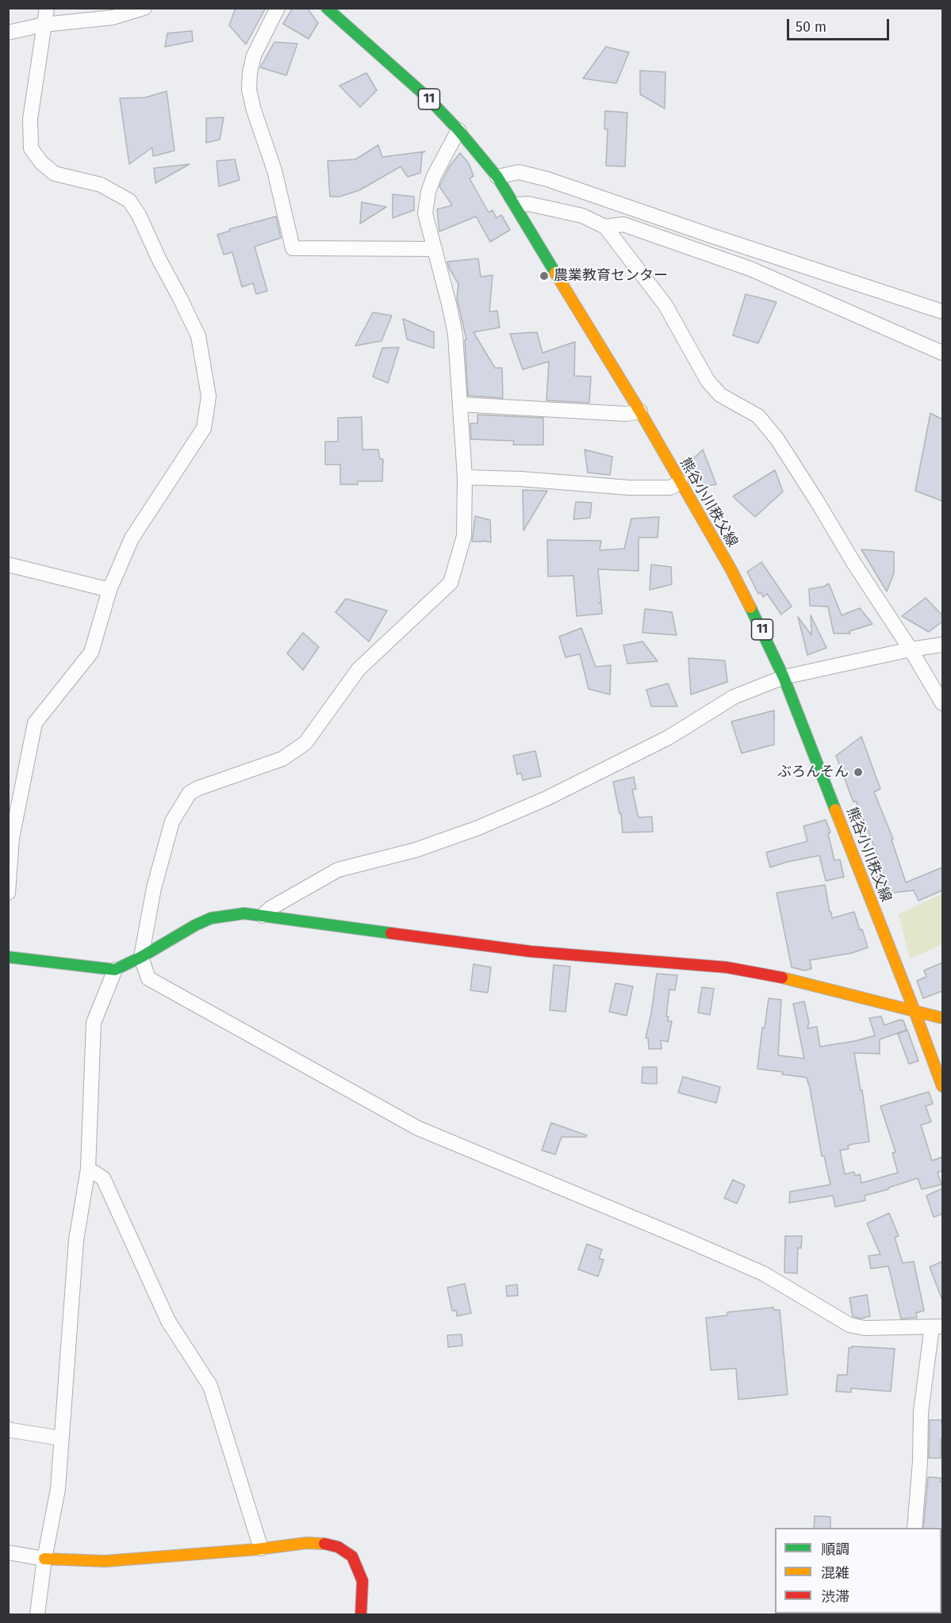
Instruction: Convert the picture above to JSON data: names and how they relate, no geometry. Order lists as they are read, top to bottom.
{
  "streets": {
    "street": ["11", "熊谷小川秩父線"]
  },
  "places": ["農業教育センター", "ぶろんそん"],
  "legend": ["順調", "混雑", "渋滞"],
  "scale_bar": "50 m"
}
